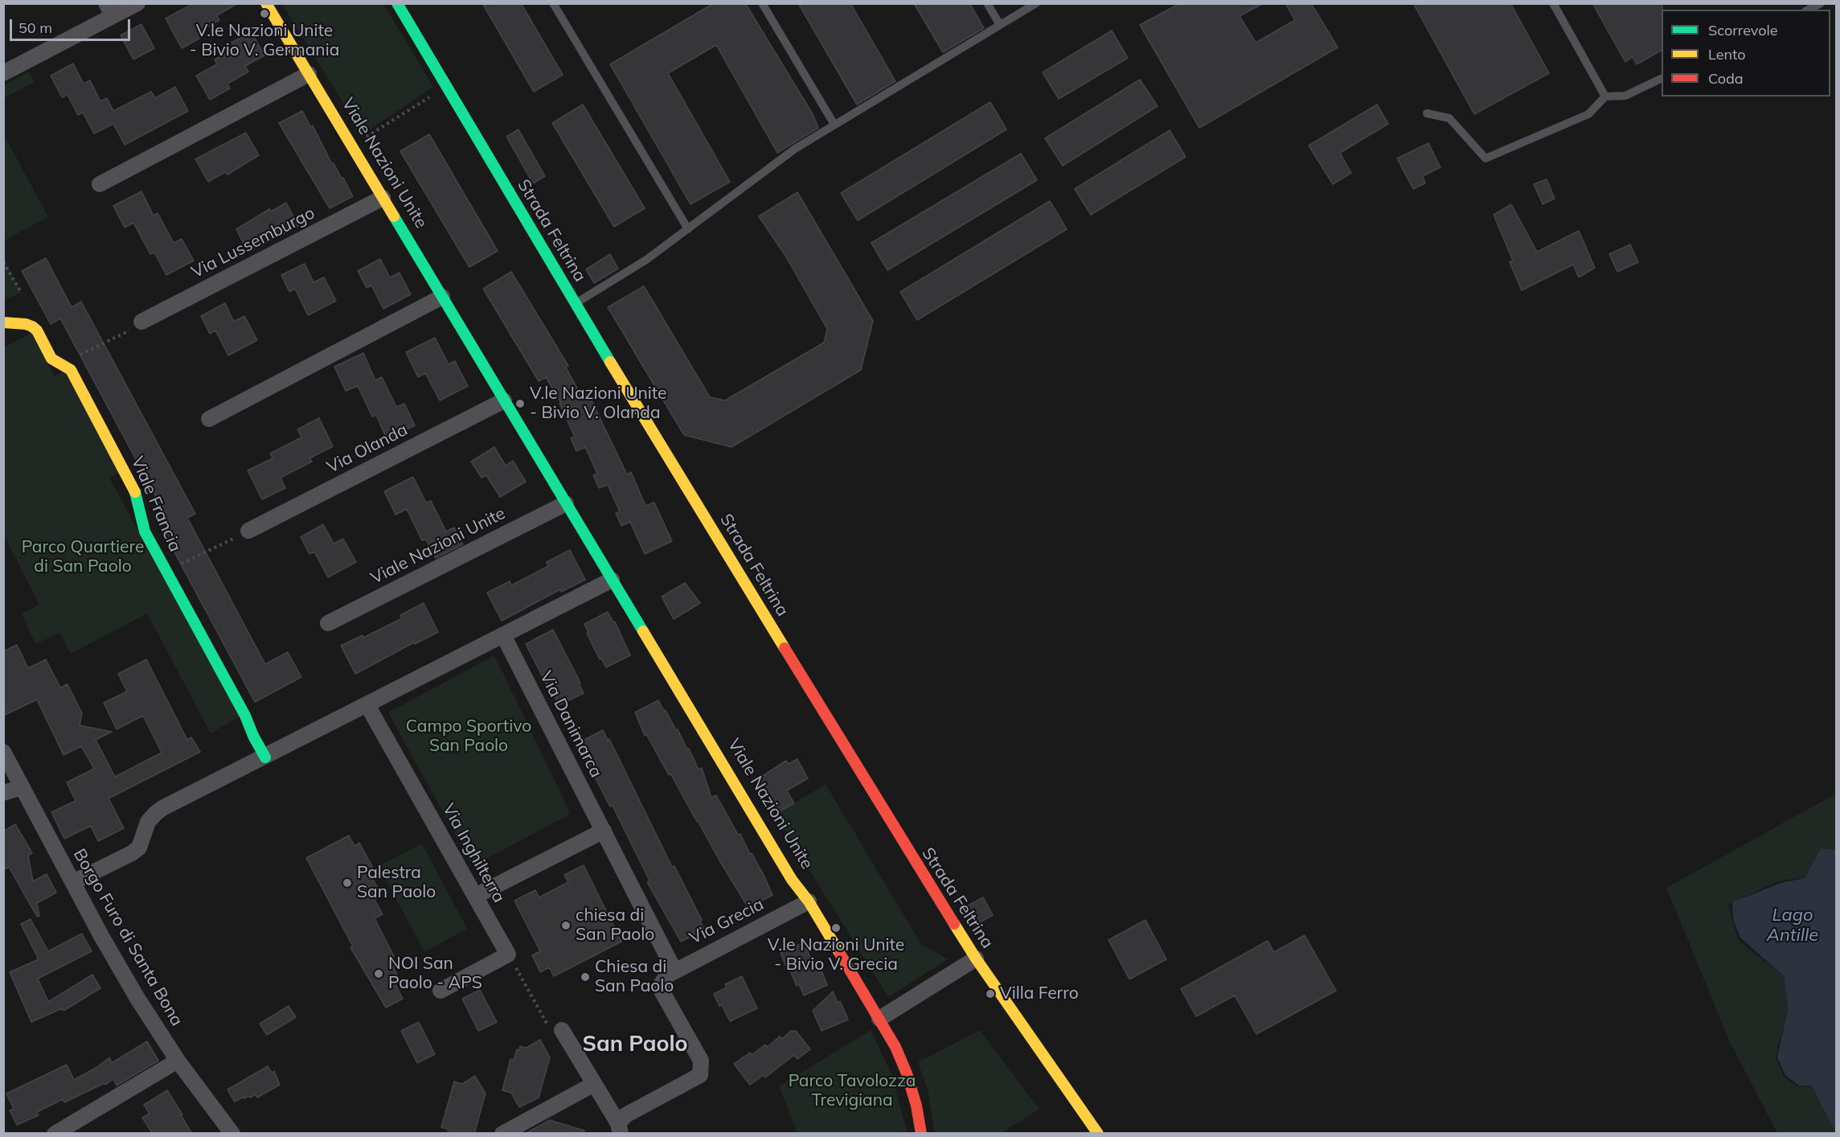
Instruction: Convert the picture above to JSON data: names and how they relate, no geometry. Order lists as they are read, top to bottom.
{
  "streets": {
    "street": [
      "Viale Nazioni Unite",
      "Strada Feltrina",
      "Via Lussemburgo",
      "Via Olanda",
      "Viale Francia",
      "Via Danimarca",
      "Via Inghilterra",
      "Via Grecia",
      "Borgo Furo di Santa Bona"
    ]
  },
  "crossings": [
    ["Viale Nazioni Unite", "Via Lussemburgo"],
    ["Viale Nazioni Unite", "Via Olanda"],
    ["Viale Nazioni Unite", "Via Grecia"],
    ["Via Danimarca", "Via Grecia"]
  ],
  "districts": ["San Paolo"],
  "water": ["Lago Antille"],
  "parks": ["Parco Quartiere di San Paolo", "Campo Sportivo San Paolo", "Parco Tavolozza Trevigiana"],
  "places": [
    "V.le Nazioni Unite - Bivio V. Germania",
    "V.le Nazioni Unite - Bivio V. Olanda",
    "Palestra San Paolo",
    "chiesa di San Paolo",
    "V.le Nazioni Unite - Bivio V. Grecia",
    "NOI San Paolo - APS",
    "Chiesa di San Paolo",
    "Villa Ferro"
  ],
  "legend": ["Scorrevole", "Lento", "Coda"],
  "scale_bar": "50 m"
}
